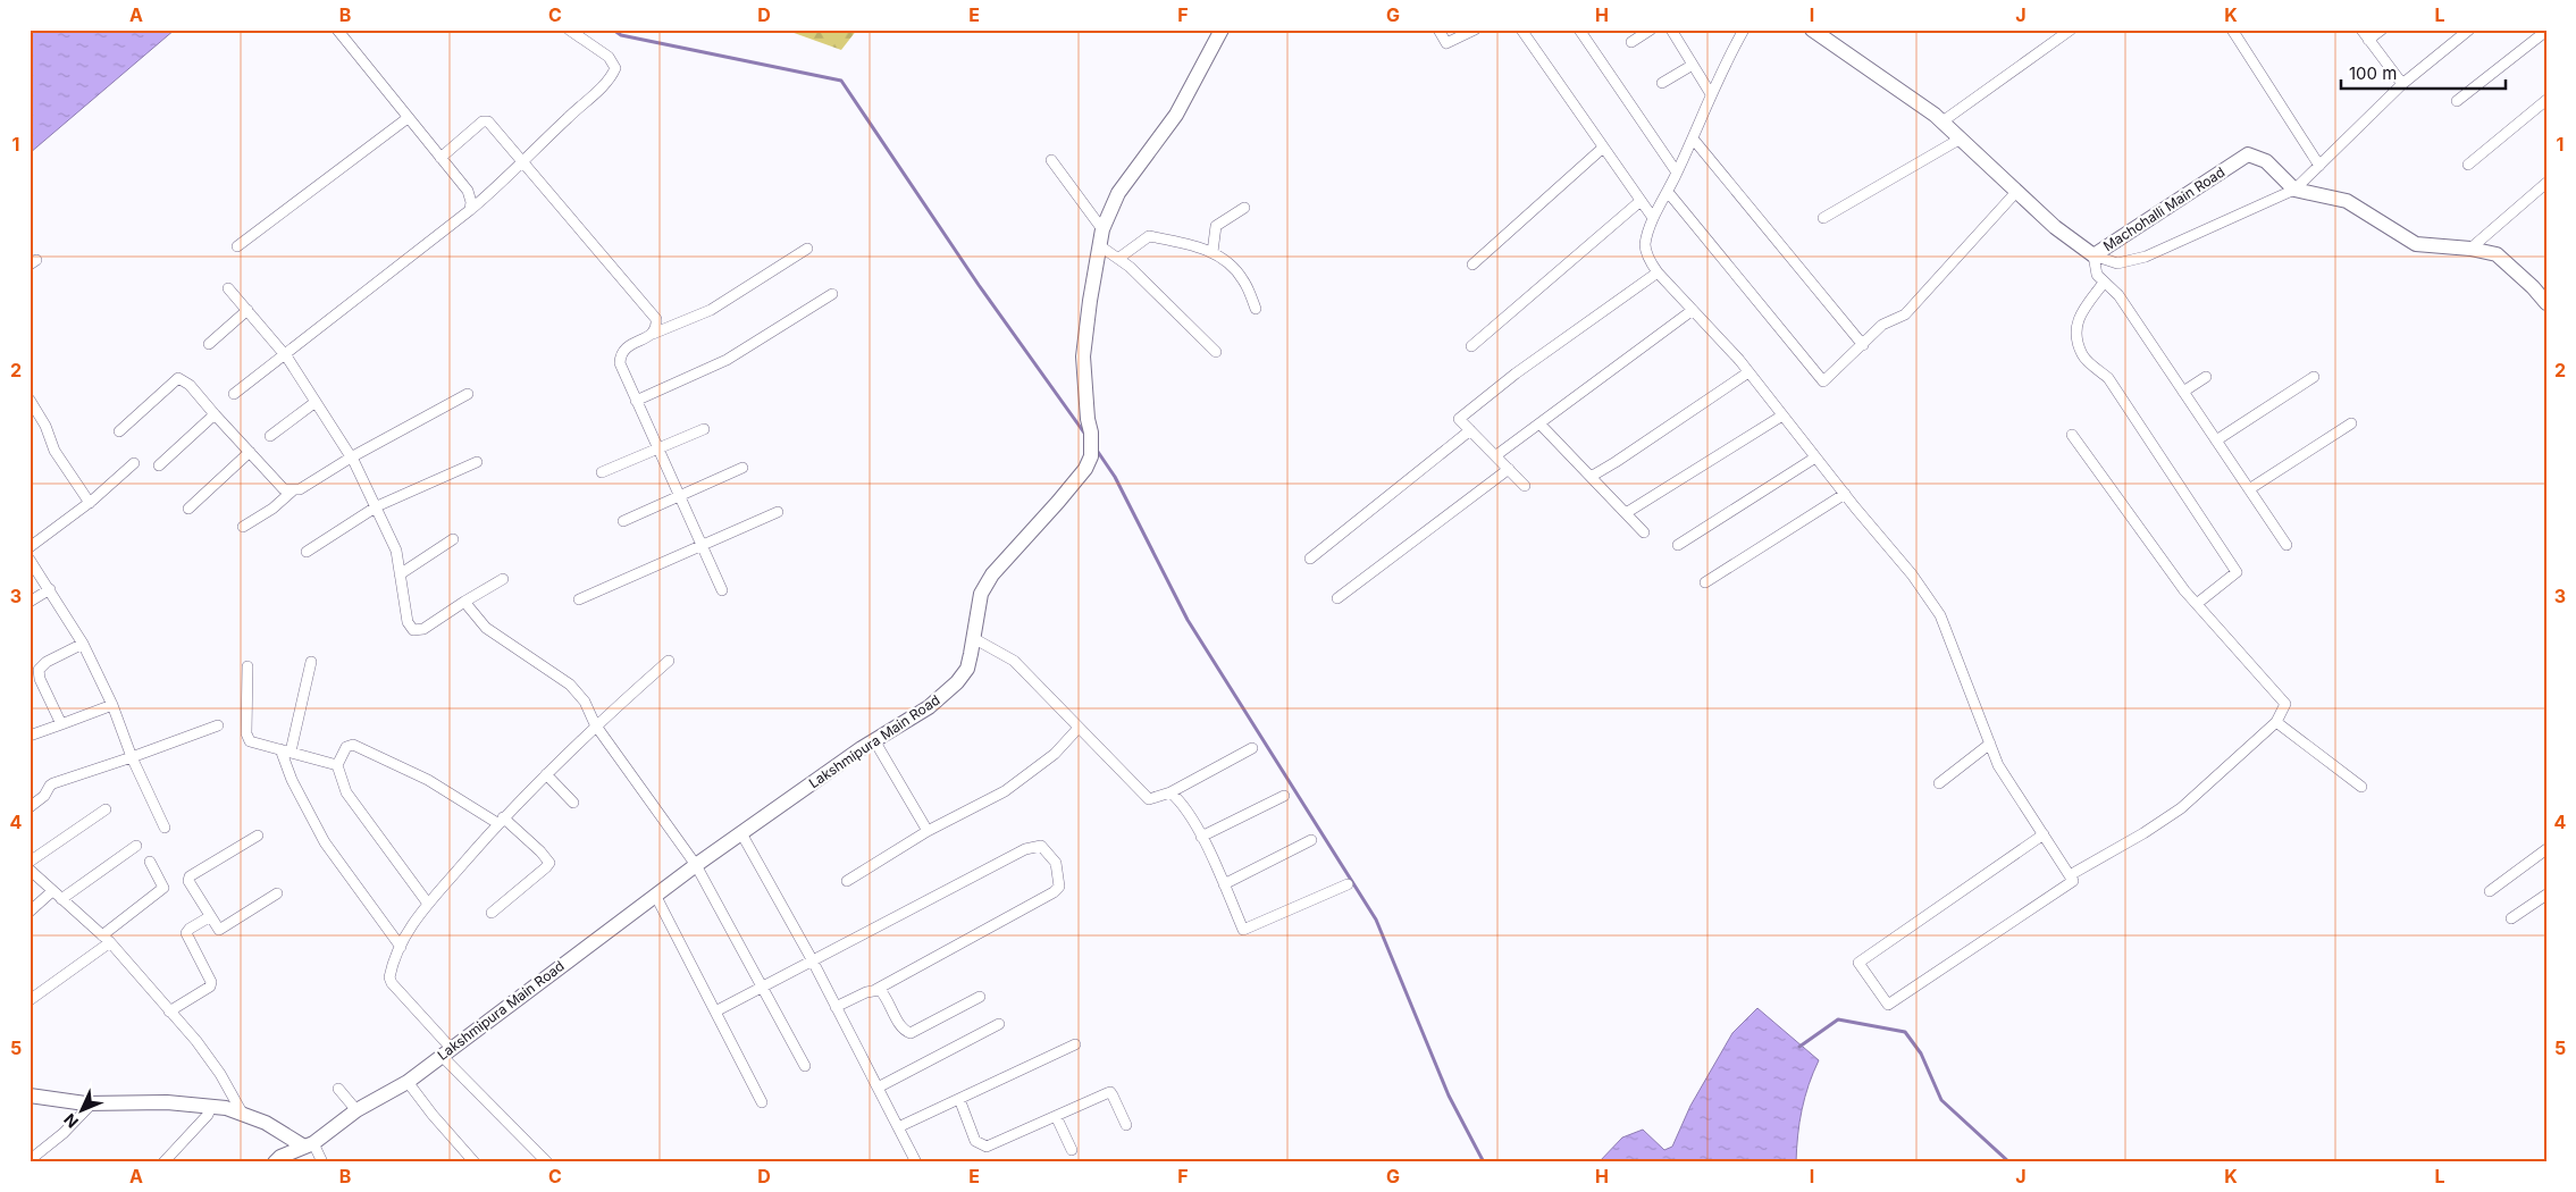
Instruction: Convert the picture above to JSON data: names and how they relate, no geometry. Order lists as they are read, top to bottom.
{
  "streets": {
    "main road": ["Machohalli Main Road", "Lakshmipura Main Road"]
  },
  "scale_bar": "100 m",
  "north": "bottom left",
  "grid": {
    "columns": [
      "A",
      "B",
      "C",
      "D",
      "E",
      "F",
      "G",
      "H",
      "I",
      "J",
      "K",
      "L"
    ],
    "rows": [
      "1",
      "2",
      "3",
      "4",
      "5"
    ]
  }
}
